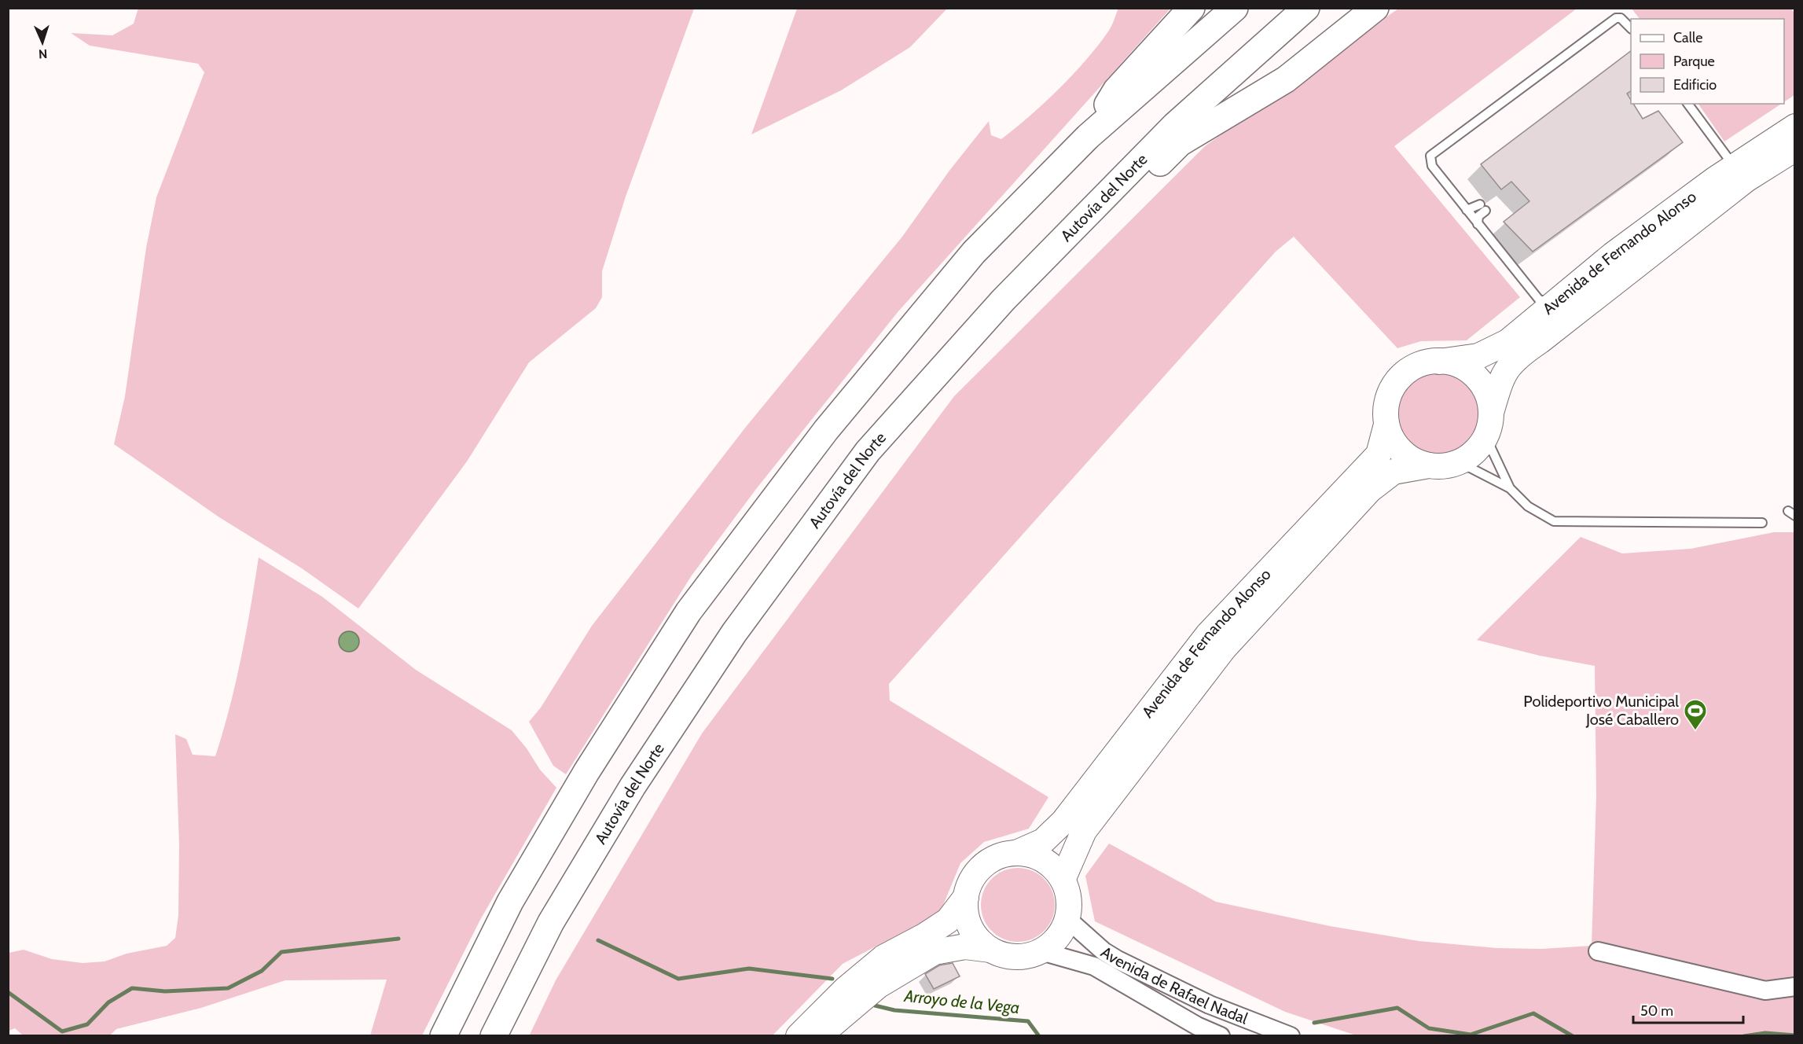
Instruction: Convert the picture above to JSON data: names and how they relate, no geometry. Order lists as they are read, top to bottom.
{
  "streets": {
    "highway": ["Autovía del Norte"],
    "street": ["Avenida de Fernando Alonso", "Avenida de Rafael Nadal"]
  },
  "crossings": [
    ["Avenida de Fernando Alonso", "Avenida de Rafael Nadal"]
  ],
  "water": ["Arroyo de la Vega"],
  "places": {
    "sports": ["Polideportivo Municipal José Caballero"]
  },
  "legend": ["Calle", "Parque", "Edificio"],
  "scale_bar": "50 m",
  "north": "bottom"
}
